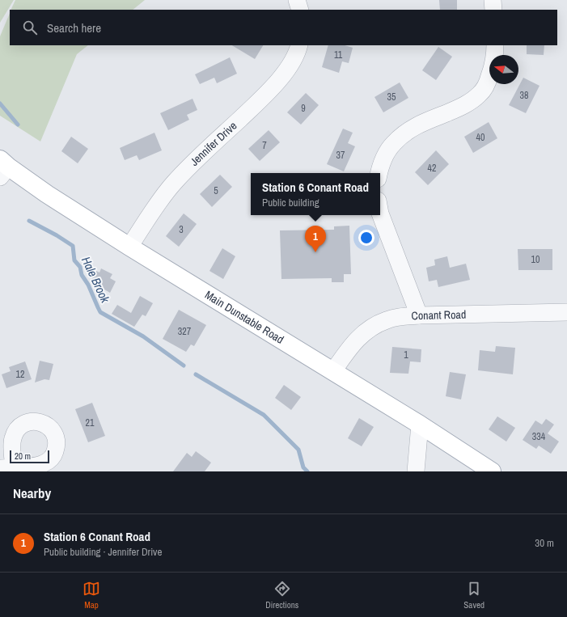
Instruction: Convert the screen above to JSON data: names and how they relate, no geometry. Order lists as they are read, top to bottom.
{
  "streets": {
    "main road": ["Main Dunstable Road"],
    "street": ["Jennifer Drive", "Conant Road"]
  },
  "crossings": [
    ["Jennifer Drive", "Main Dunstable Road"],
    ["Conant Road", "Main Dunstable Road"]
  ],
  "water": ["Hale Brook"],
  "house_numbers": [
    "11",
    "38",
    "35",
    "9",
    "40",
    "7",
    "37",
    "42",
    "5",
    "3",
    "10",
    "327",
    "1",
    "12",
    "21",
    "334"
  ],
  "scale_bar": "20 m",
  "north": "left",
  "page": {
    "search": "Search here",
    "popup": ["Station 6 Conant Road", "Public building"],
    "pins": "1",
    "scale": "20 m",
    "heading": "Nearby",
    "list": [
      {
        "mark": "1",
        "name": "Station 6 Conant Road",
        "note": "Public building · Jennifer Drive",
        "value": "30 m"
      }
    ],
    "nav": ["Map", "Directions", "Saved"]
  }
}
